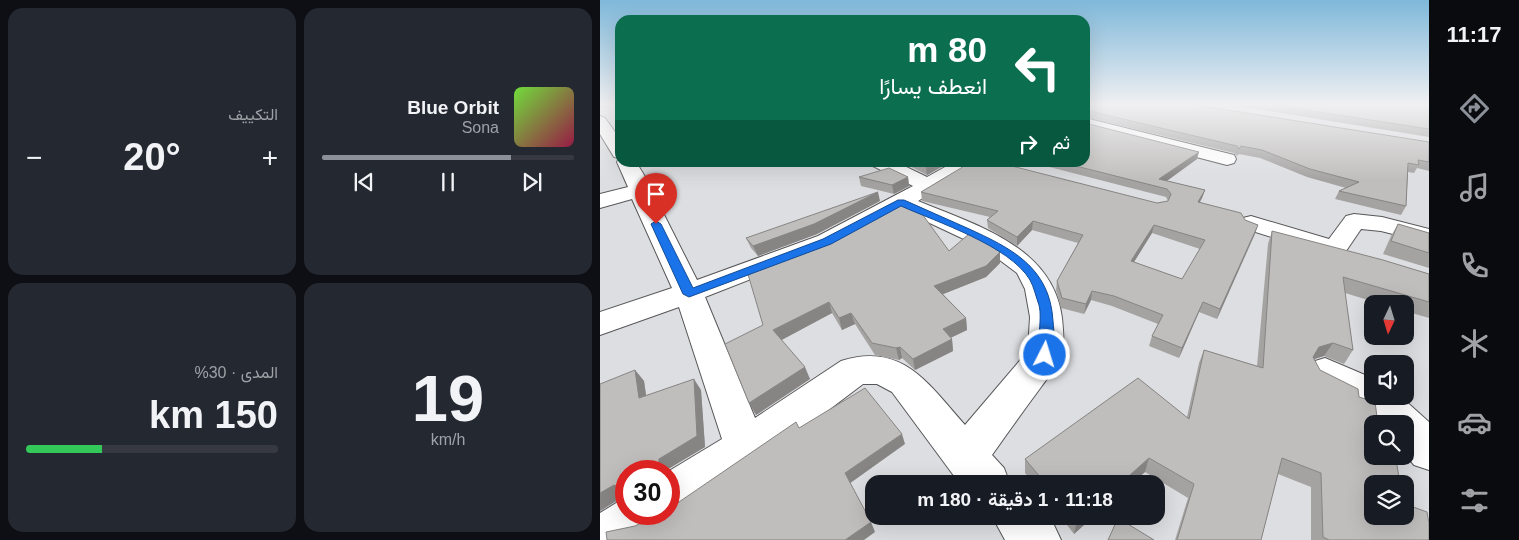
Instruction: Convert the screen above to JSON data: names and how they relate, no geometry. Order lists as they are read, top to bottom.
{
  "north": "bottom",
  "page": {
    "tabs": "11:17",
    "tile": [
      "التكييف",
      ["19", "km/h"],
      ["المدى · 30%", "150 km"]
    ],
    "turn": ["80 m", "انعطف يسارًا"],
    "song": ["Blue Orbit", "Sona"],
    "then": "ثم",
    "heat": ["−", "20°", "+"],
    "limit": "30",
    "trip": "11:18 · 1 دقيقة · 180 m"
  }
}
